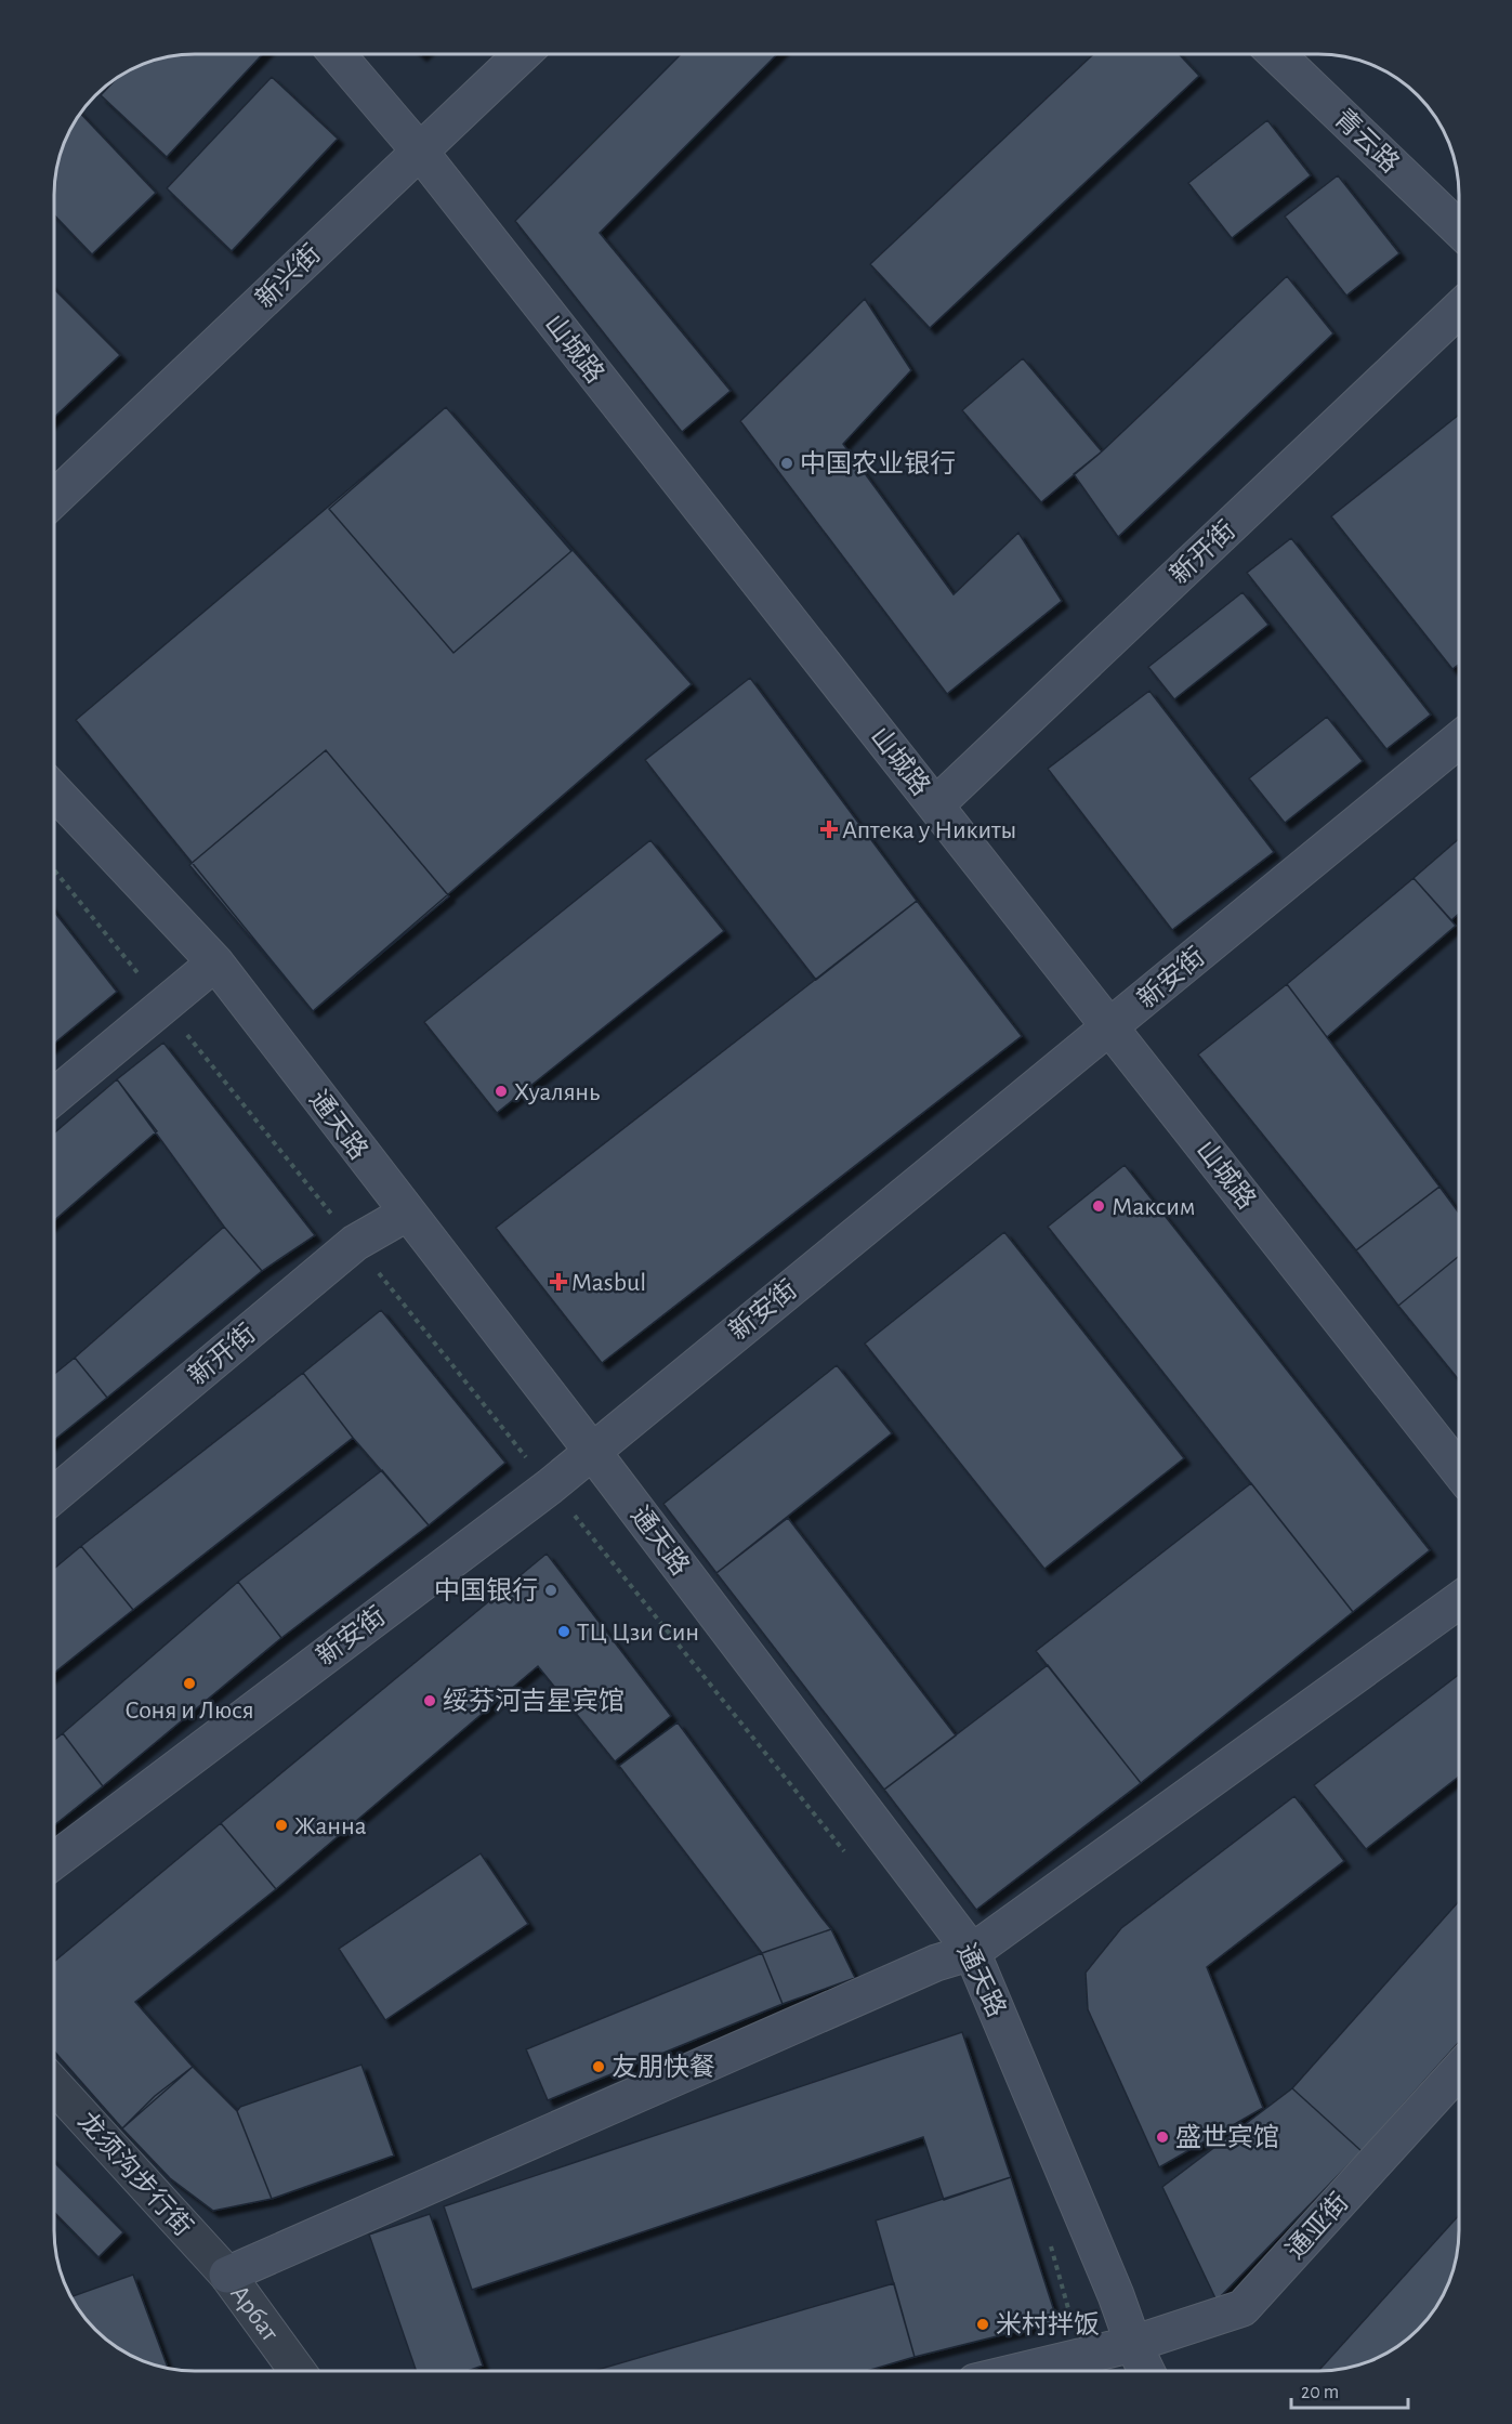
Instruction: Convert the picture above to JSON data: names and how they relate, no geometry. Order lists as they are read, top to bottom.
{
  "streets": {
    "street": [
      "青云路",
      "新兴街",
      "山城路",
      "新开街",
      "新安街",
      "通天路",
      "龙须沟步行街",
      "通亚街",
      "Арбат"
    ]
  },
  "crossings": [
    ["新兴街", "山城路"],
    ["山城路", "新开街"],
    ["山城路", "新安街"],
    ["新开街", "通天路"],
    ["新安街", "通天路"],
    ["通天路", "通亚街"],
    ["龙须沟步行街", "Арбат"]
  ],
  "places": {
    "other": [
      "中国农业银行",
      "Хуалянь",
      "Максим",
      "中国银行",
      "ТЦ Цзи Син",
      "Соня и Люся",
      "绥芬河吉星宾馆",
      "Жанна",
      "友朋快餐",
      "盛世宾馆",
      "米村拌饭"
    ],
    "health": ["Аптека у Никиты", "Masbul"]
  },
  "scale_bar": "20 m"
}
